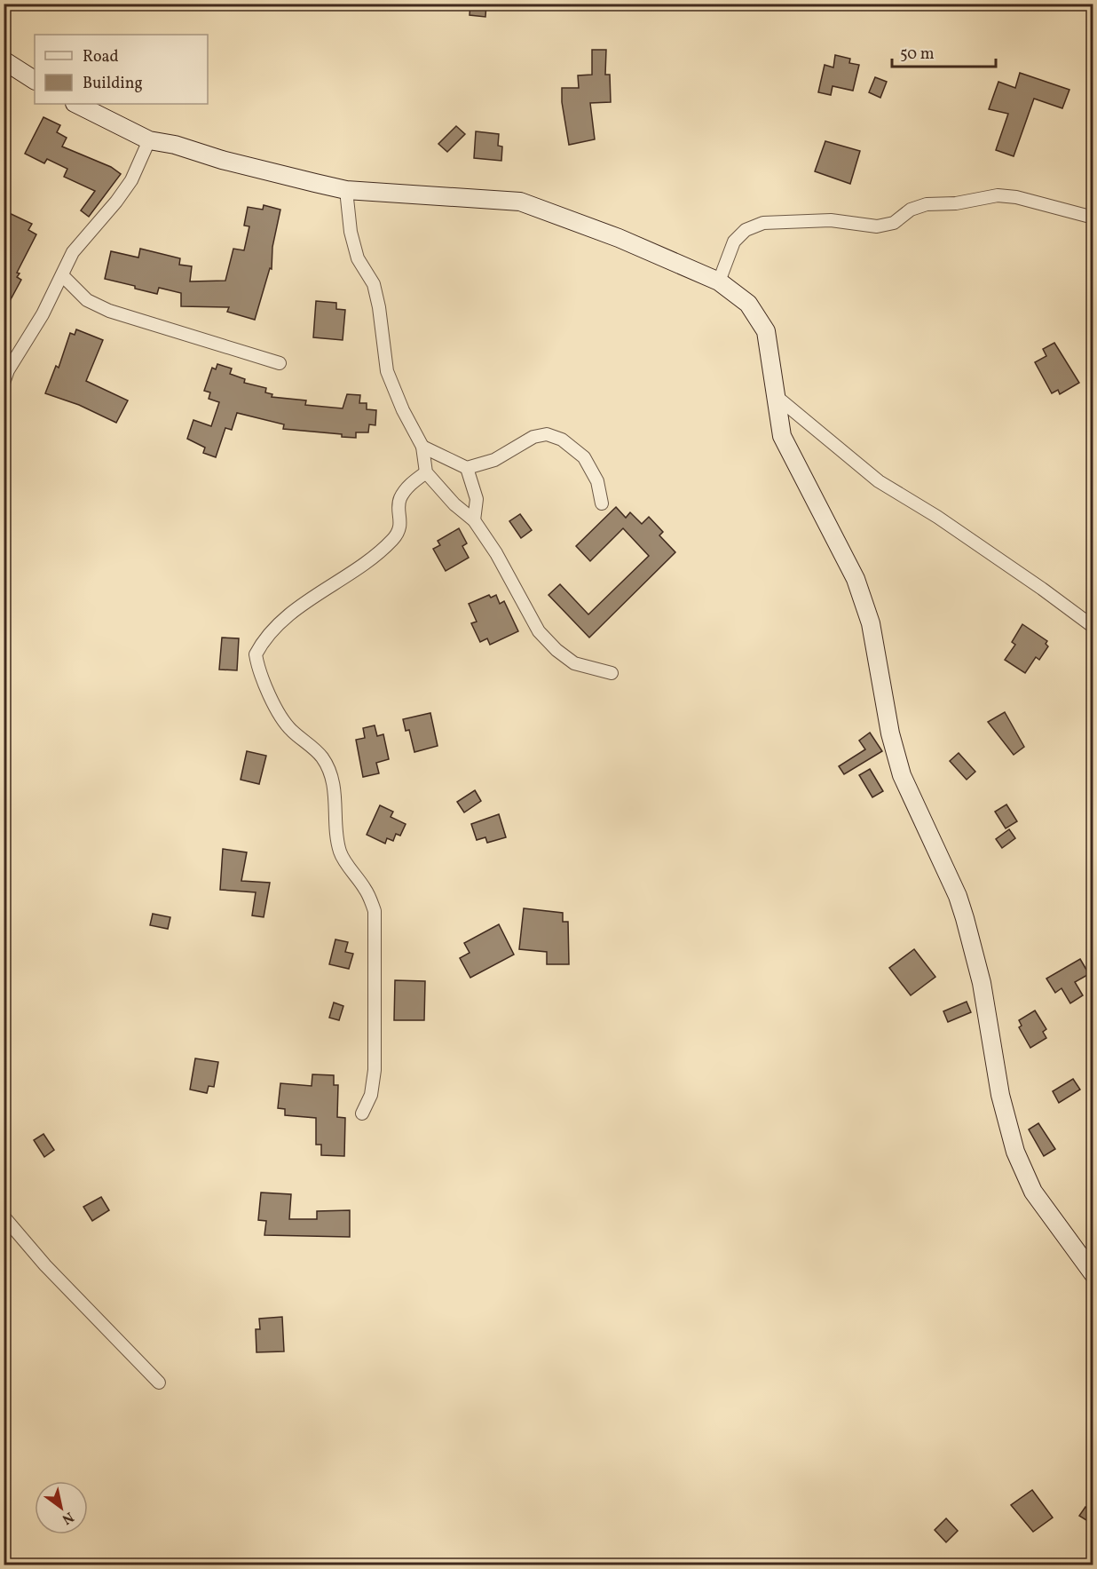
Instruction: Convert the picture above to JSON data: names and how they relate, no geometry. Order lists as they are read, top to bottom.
{
  "legend": ["Road", "Building"],
  "scale_bar": "50 m",
  "north": "bottom right"
}
